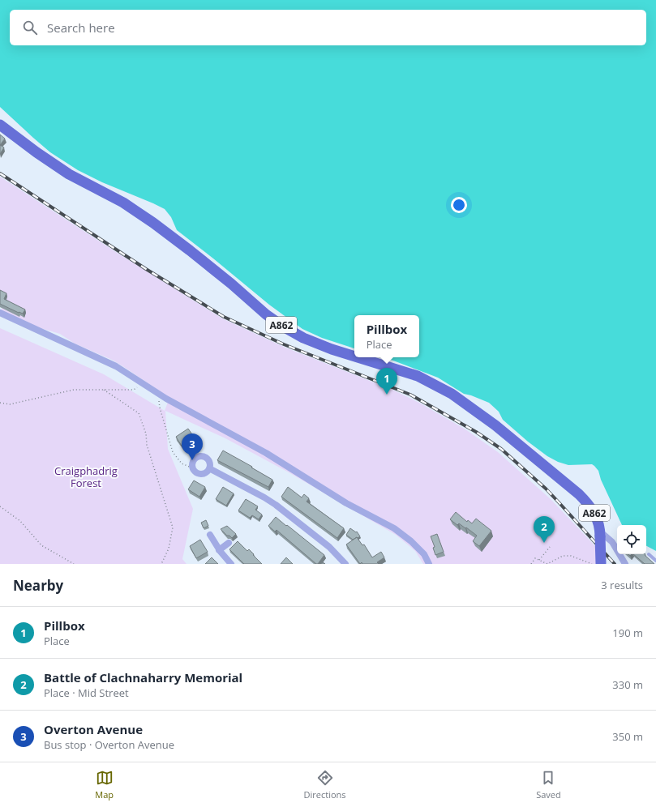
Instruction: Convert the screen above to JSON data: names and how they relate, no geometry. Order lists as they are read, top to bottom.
{
  "streets": {
    "main road": ["A862"]
  },
  "parks": ["Craigphadrig Forest"],
  "page": {
    "search": "Search here",
    "popup": ["Pillbox", "Place"],
    "pins": ["1", "3", "2"],
    "heading": ["Nearby", "3 results"],
    "list": [
      {
        "mark": "1",
        "name": "Pillbox",
        "note": "Place",
        "value": "190 m"
      },
      {
        "mark": "2",
        "name": "Battle of Clachnaharry Memorial",
        "note": "Place · Mid Street",
        "value": "330 m"
      },
      {
        "mark": "3",
        "name": "Overton Avenue",
        "note": "Bus stop · Overton Avenue",
        "value": "350 m"
      }
    ],
    "nav": ["Map", "Directions", "Saved"]
  }
}
